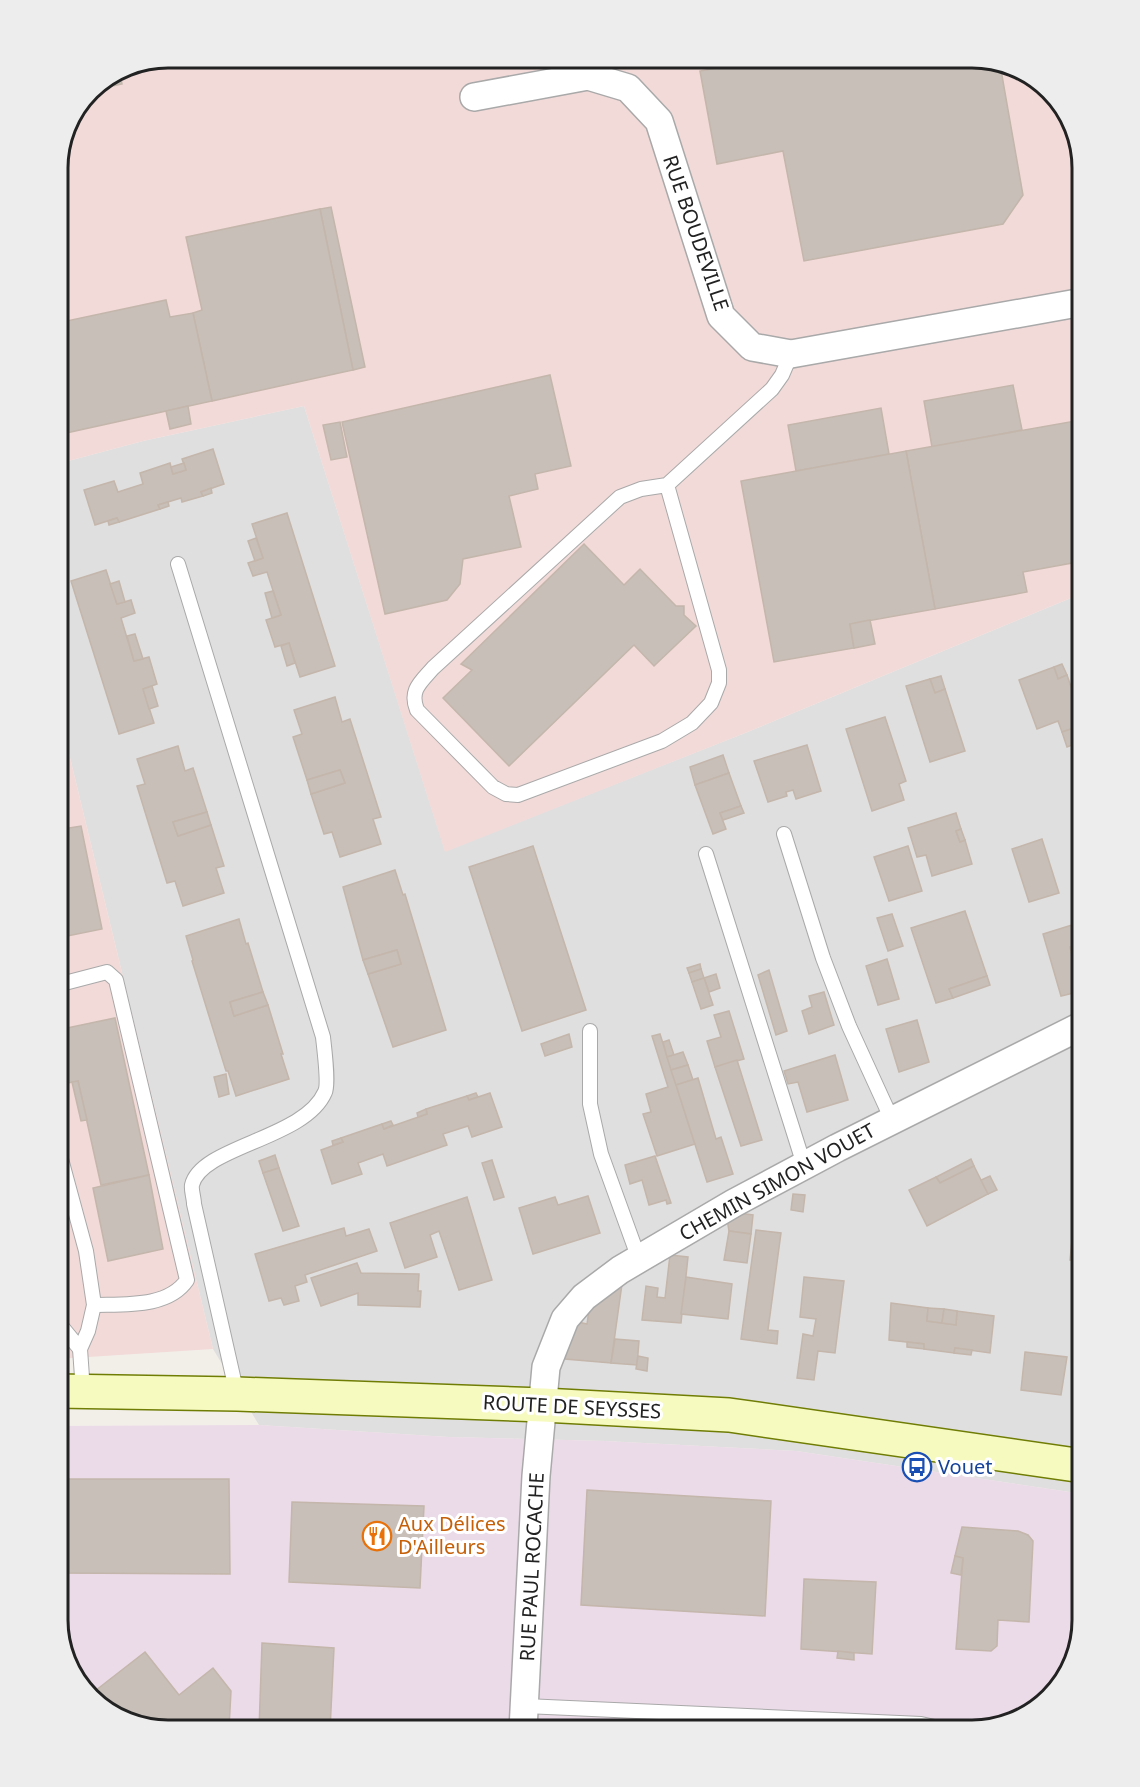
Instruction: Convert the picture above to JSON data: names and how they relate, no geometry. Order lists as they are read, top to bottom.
{
  "streets": {
    "main road": ["ROUTE DE SEYSSES"],
    "street": ["RUE BOUDEVILLE", "CHEMIN SIMON VOUET", "RUE PAUL ROCACHE"]
  },
  "crossings": [
    ["CHEMIN SIMON VOUET", "ROUTE DE SEYSSES"],
    ["CHEMIN SIMON VOUET", "RUE PAUL ROCACHE"],
    ["ROUTE DE SEYSSES", "RUE PAUL ROCACHE"]
  ],
  "places": {
    "bus stop": ["Vouet"],
    "restaurant": ["Aux Délices D'Ailleurs"]
  }
}
